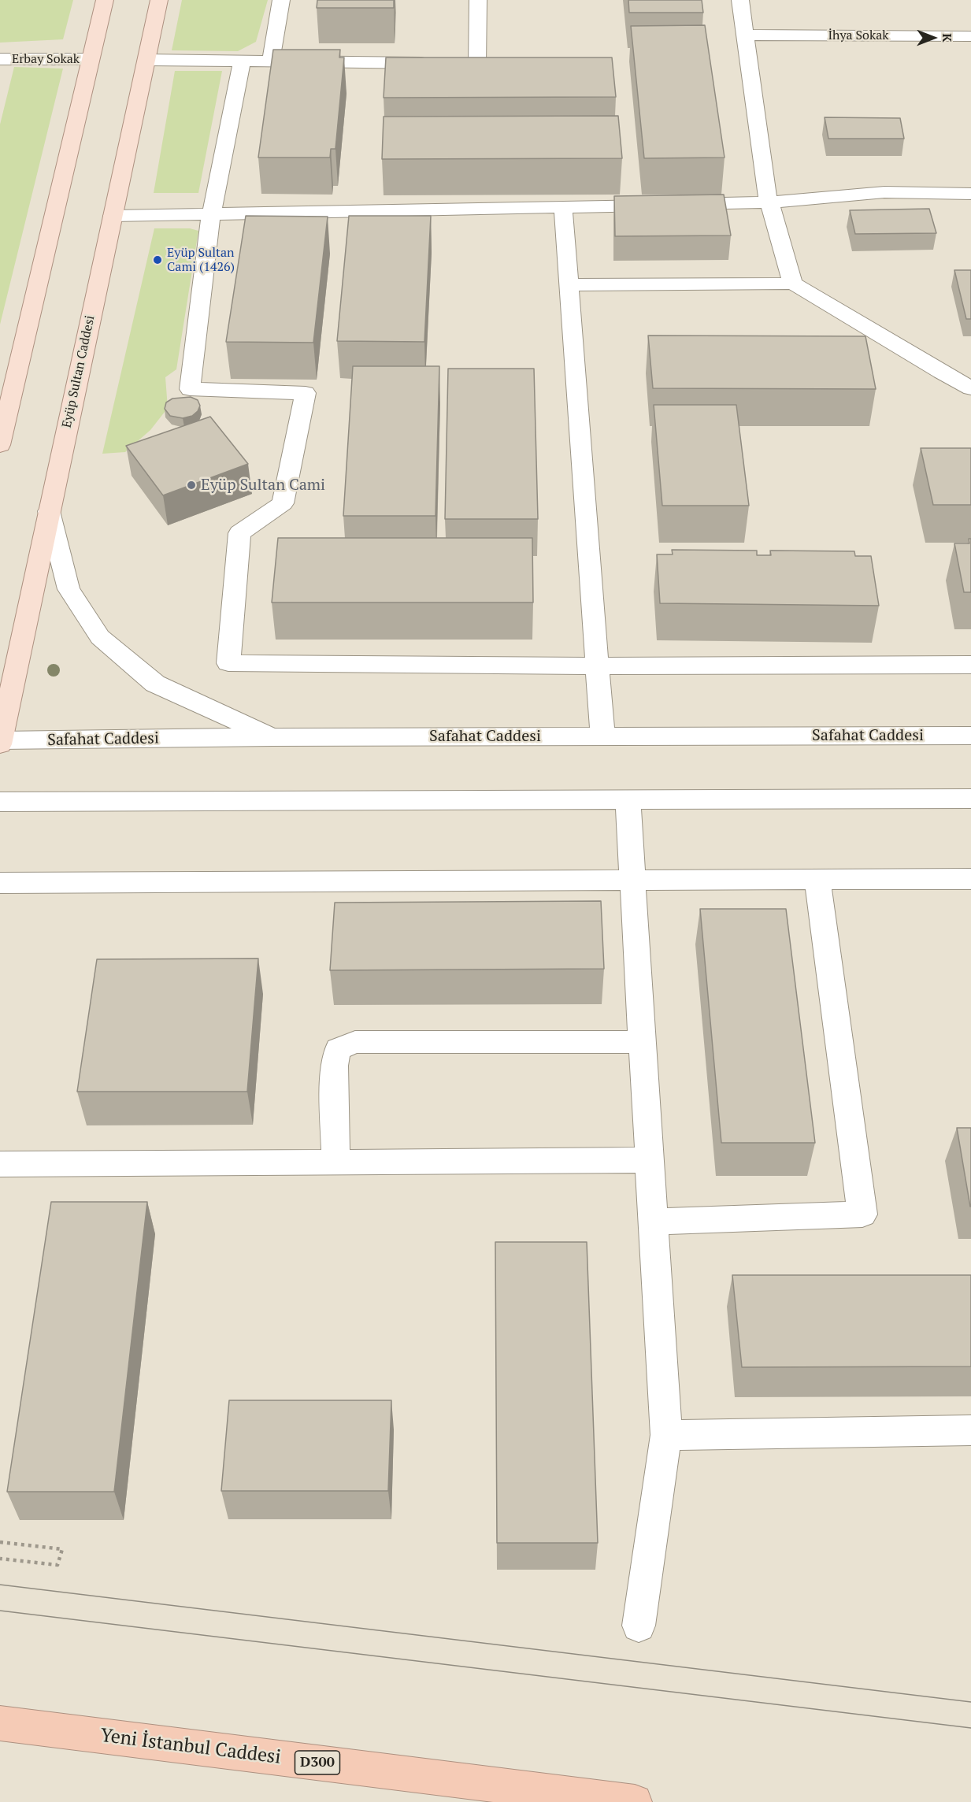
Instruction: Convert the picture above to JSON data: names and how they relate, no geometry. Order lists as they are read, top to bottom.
{
  "streets": {
    "highway": ["Yeni İstanbul Caddesi", "D300"],
    "main road": ["Eyüp Sultan Caddesi"],
    "street": ["İhya Sokak", "Erbay Sokak", "Safahat Caddesi"]
  },
  "crossings": [
    ["Eyüp Sultan Caddesi", "Safahat Caddesi"]
  ],
  "places": ["Eyüp Sultan Cami (1426)", "Eyüp Sultan Cami"],
  "north": "right"
}
